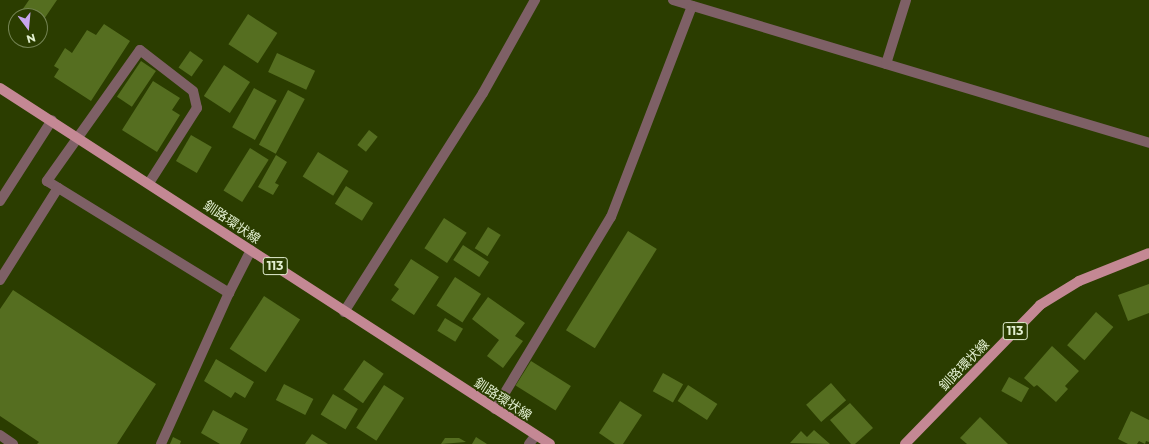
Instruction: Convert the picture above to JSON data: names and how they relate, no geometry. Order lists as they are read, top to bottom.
{
  "streets": {
    "main road": ["釧路環状線", "113"]
  },
  "north": "bottom"
}
